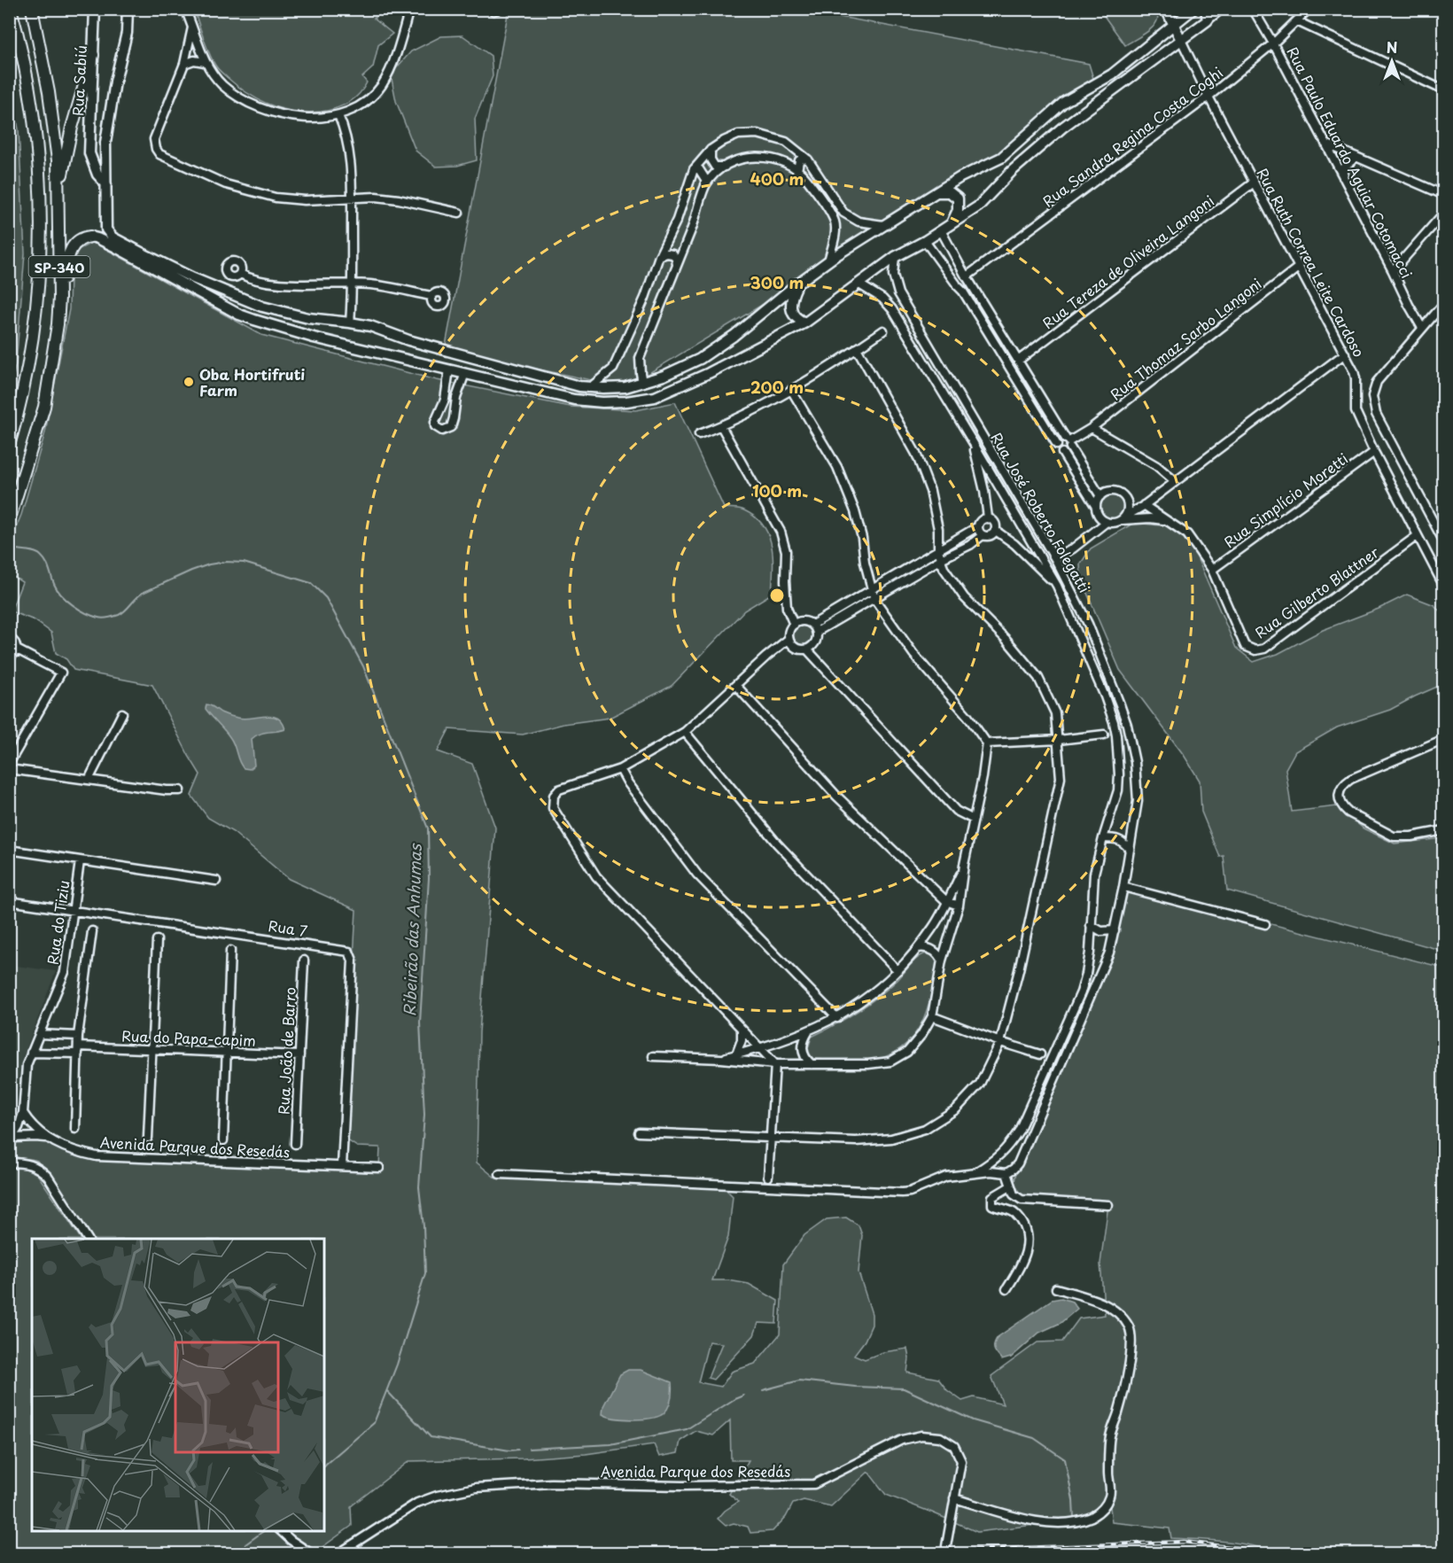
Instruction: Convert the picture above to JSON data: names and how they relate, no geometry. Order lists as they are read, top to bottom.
{
  "streets": {
    "highway": ["SP-340"],
    "main road": ["Rua Sabiú"],
    "street": [
      "Rua Sandra Regina Costa Coghi",
      "Rua Paulo Eduardo Aguiar Cotomacci",
      "Rua Tereza de Oliveira Langoni",
      "Rua Ruth Correa Leite Cardoso",
      "Rua Thomaz Sarbo Langoni",
      "Rua Simplício Moretti",
      "Rua José Roberto Folegatti",
      "Rua Gilberto Blattner",
      "Rua do Tiziu",
      "Rua 7",
      "Rua do Papa-capim",
      "Rua João de Barro",
      "Avenida Parque dos Resedás"
    ]
  },
  "crossings": [
    ["Rua Sandra Regina Costa Coghi", "Rua Paulo Eduardo Aguiar Cotomacci"],
    ["Rua Sandra Regina Costa Coghi", "Rua Ruth Correa Leite Cardoso"],
    ["Rua Tereza de Oliveira Langoni", "Rua Ruth Correa Leite Cardoso"],
    ["Rua Ruth Correa Leite Cardoso", "Rua Thomaz Sarbo Langoni"],
    ["Rua Ruth Correa Leite Cardoso", "Rua Simplício Moretti"],
    ["Rua Ruth Correa Leite Cardoso", "Rua Gilberto Blattner"],
    ["Rua Simplício Moretti", "Rua Gilberto Blattner"],
    ["Rua do Tiziu", "Rua 7"],
    ["Rua do Tiziu", "Rua do Papa-capim"],
    ["Rua do Tiziu", "Avenida Parque dos Resedás"],
    ["Rua 7", "Avenida Parque dos Resedás"],
    ["Rua do Papa-capim", "Rua João de Barro"]
  ],
  "water": ["Ribeirão das Anhumas"],
  "places": ["Oba Hortifruti Farm"],
  "north": "top",
  "rings": [
    "400 m",
    "300 m",
    "200 m",
    "100 m"
  ]
}
